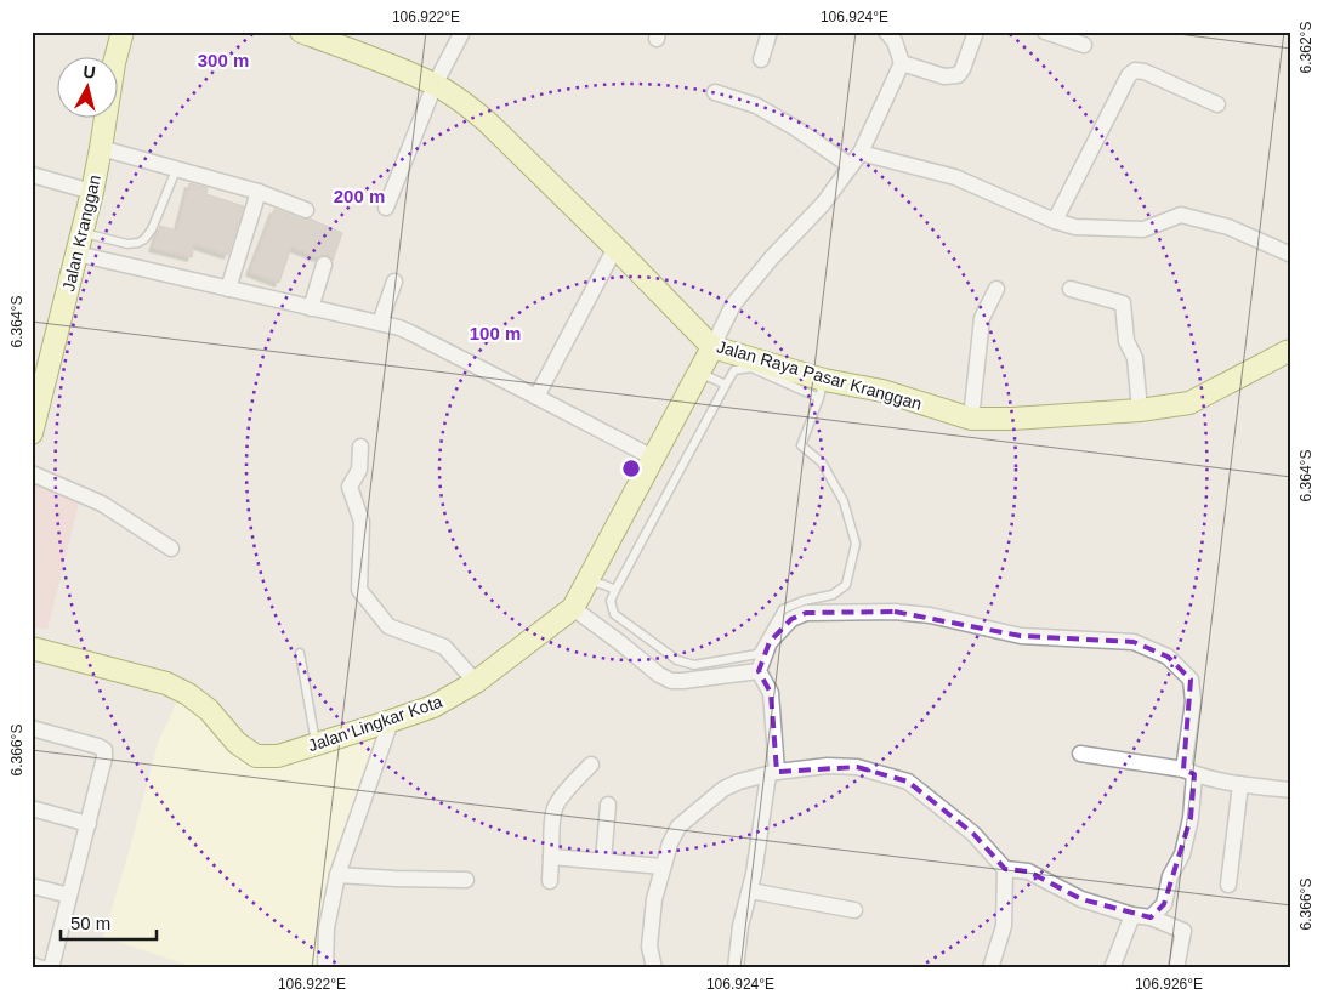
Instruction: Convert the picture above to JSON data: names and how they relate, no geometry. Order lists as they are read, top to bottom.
{
  "streets": {
    "main road": ["Jalan Kranggan", "Jalan Raya Pasar Kranggan", "Jalan Lingkar Kota"]
  },
  "crossings": [
    ["Jalan Raya Pasar Kranggan", "Jalan Lingkar Kota"]
  ],
  "scale_bar": "50 m",
  "north": "top",
  "coordinates": [
    "106.922°E",
    "106.924°E",
    "6.362°S",
    "6.364°S",
    "6.366°S",
    "106.926°E"
  ],
  "rings": ["300 m", "200 m", "100 m"]
}
